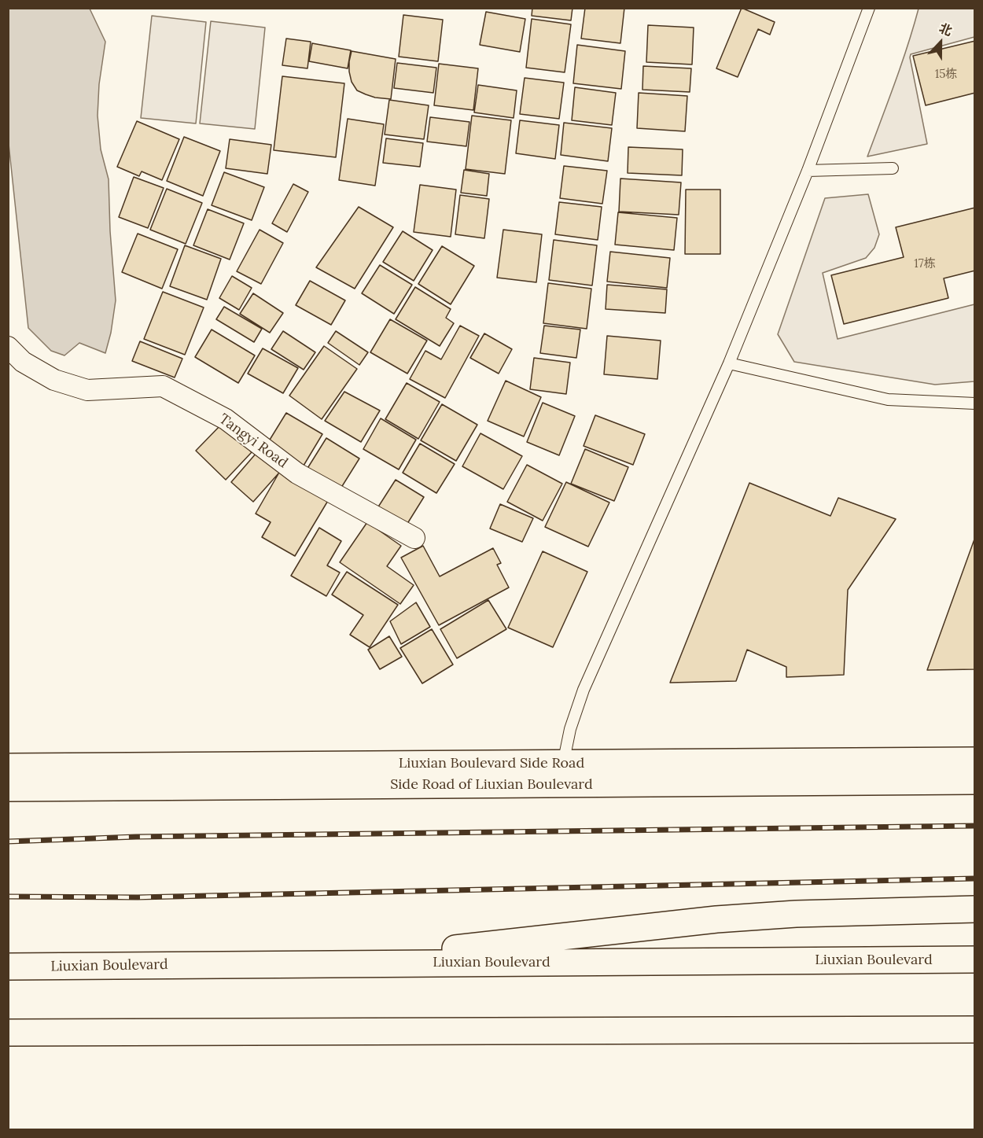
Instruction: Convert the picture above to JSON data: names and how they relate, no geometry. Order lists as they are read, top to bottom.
{
  "streets": {
    "main road": ["Liuxian Boulevard Side Road", "Side Road of Liuxian Boulevard", "Liuxian Boulevard"],
    "street": ["Tangyi Road"]
  },
  "crossings": [
    ["Liuxian Boulevard Side Road", "Side Road of Liuxian Boulevard"]
  ],
  "house_numbers": ["15栋", "17栋"],
  "north": "top"
}
